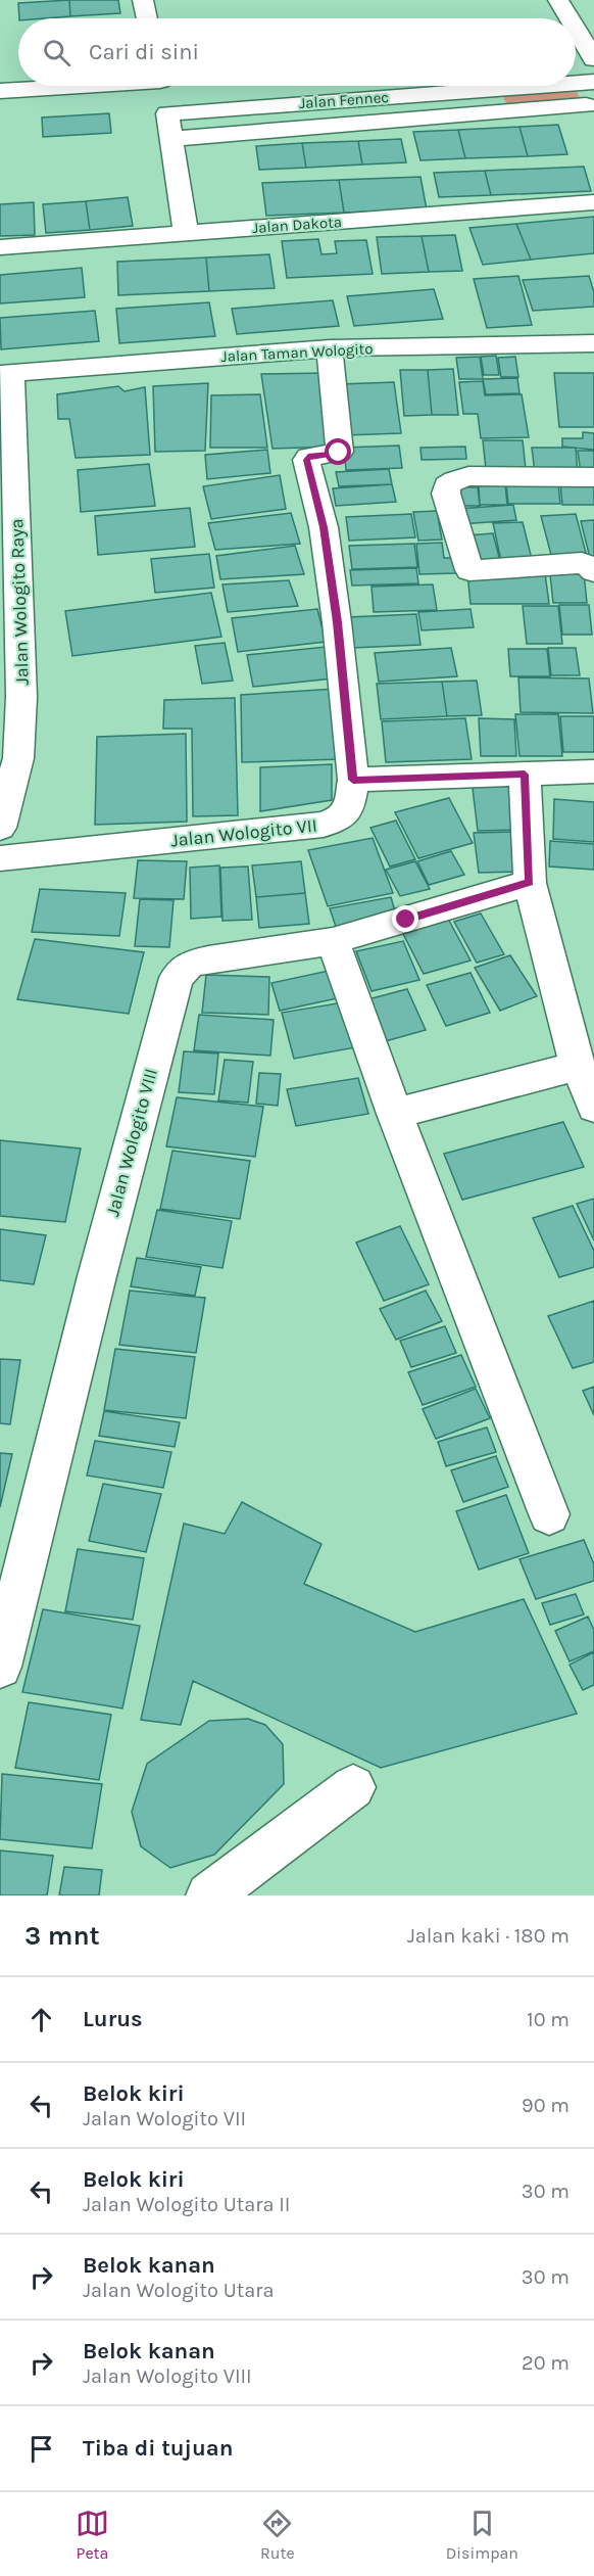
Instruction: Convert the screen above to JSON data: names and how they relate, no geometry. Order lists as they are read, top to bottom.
{
  "streets": {
    "street": [
      "Jalan Fennec",
      "Jalan Dakota",
      "Jalan Taman Wologito",
      "Jalan Wologito Raya",
      "Jalan Wologito VII",
      "Jalan Wologito VIII"
    ]
  },
  "crossings": [
    ["Jalan Taman Wologito", "Jalan Wologito Raya"],
    ["Jalan Taman Wologito", "Jalan Wologito VII"]
  ],
  "page": {
    "search": "Cari di sini",
    "heading": ["3 mnt", "Jalan kaki · 180 m"],
    "list": [
      ["Lurus", "10 m"],
      ["Belok kiri", "Jalan Wologito VII", "90 m"],
      ["Belok kiri", "Jalan Wologito Utara II", "30 m"],
      ["Belok kanan", "Jalan Wologito Utara", "30 m"],
      ["Belok kanan", "Jalan Wologito VIII", "20 m"],
      "Tiba di tujuan"
    ],
    "nav": ["Peta", "Rute", "Disimpan"]
  }
}
